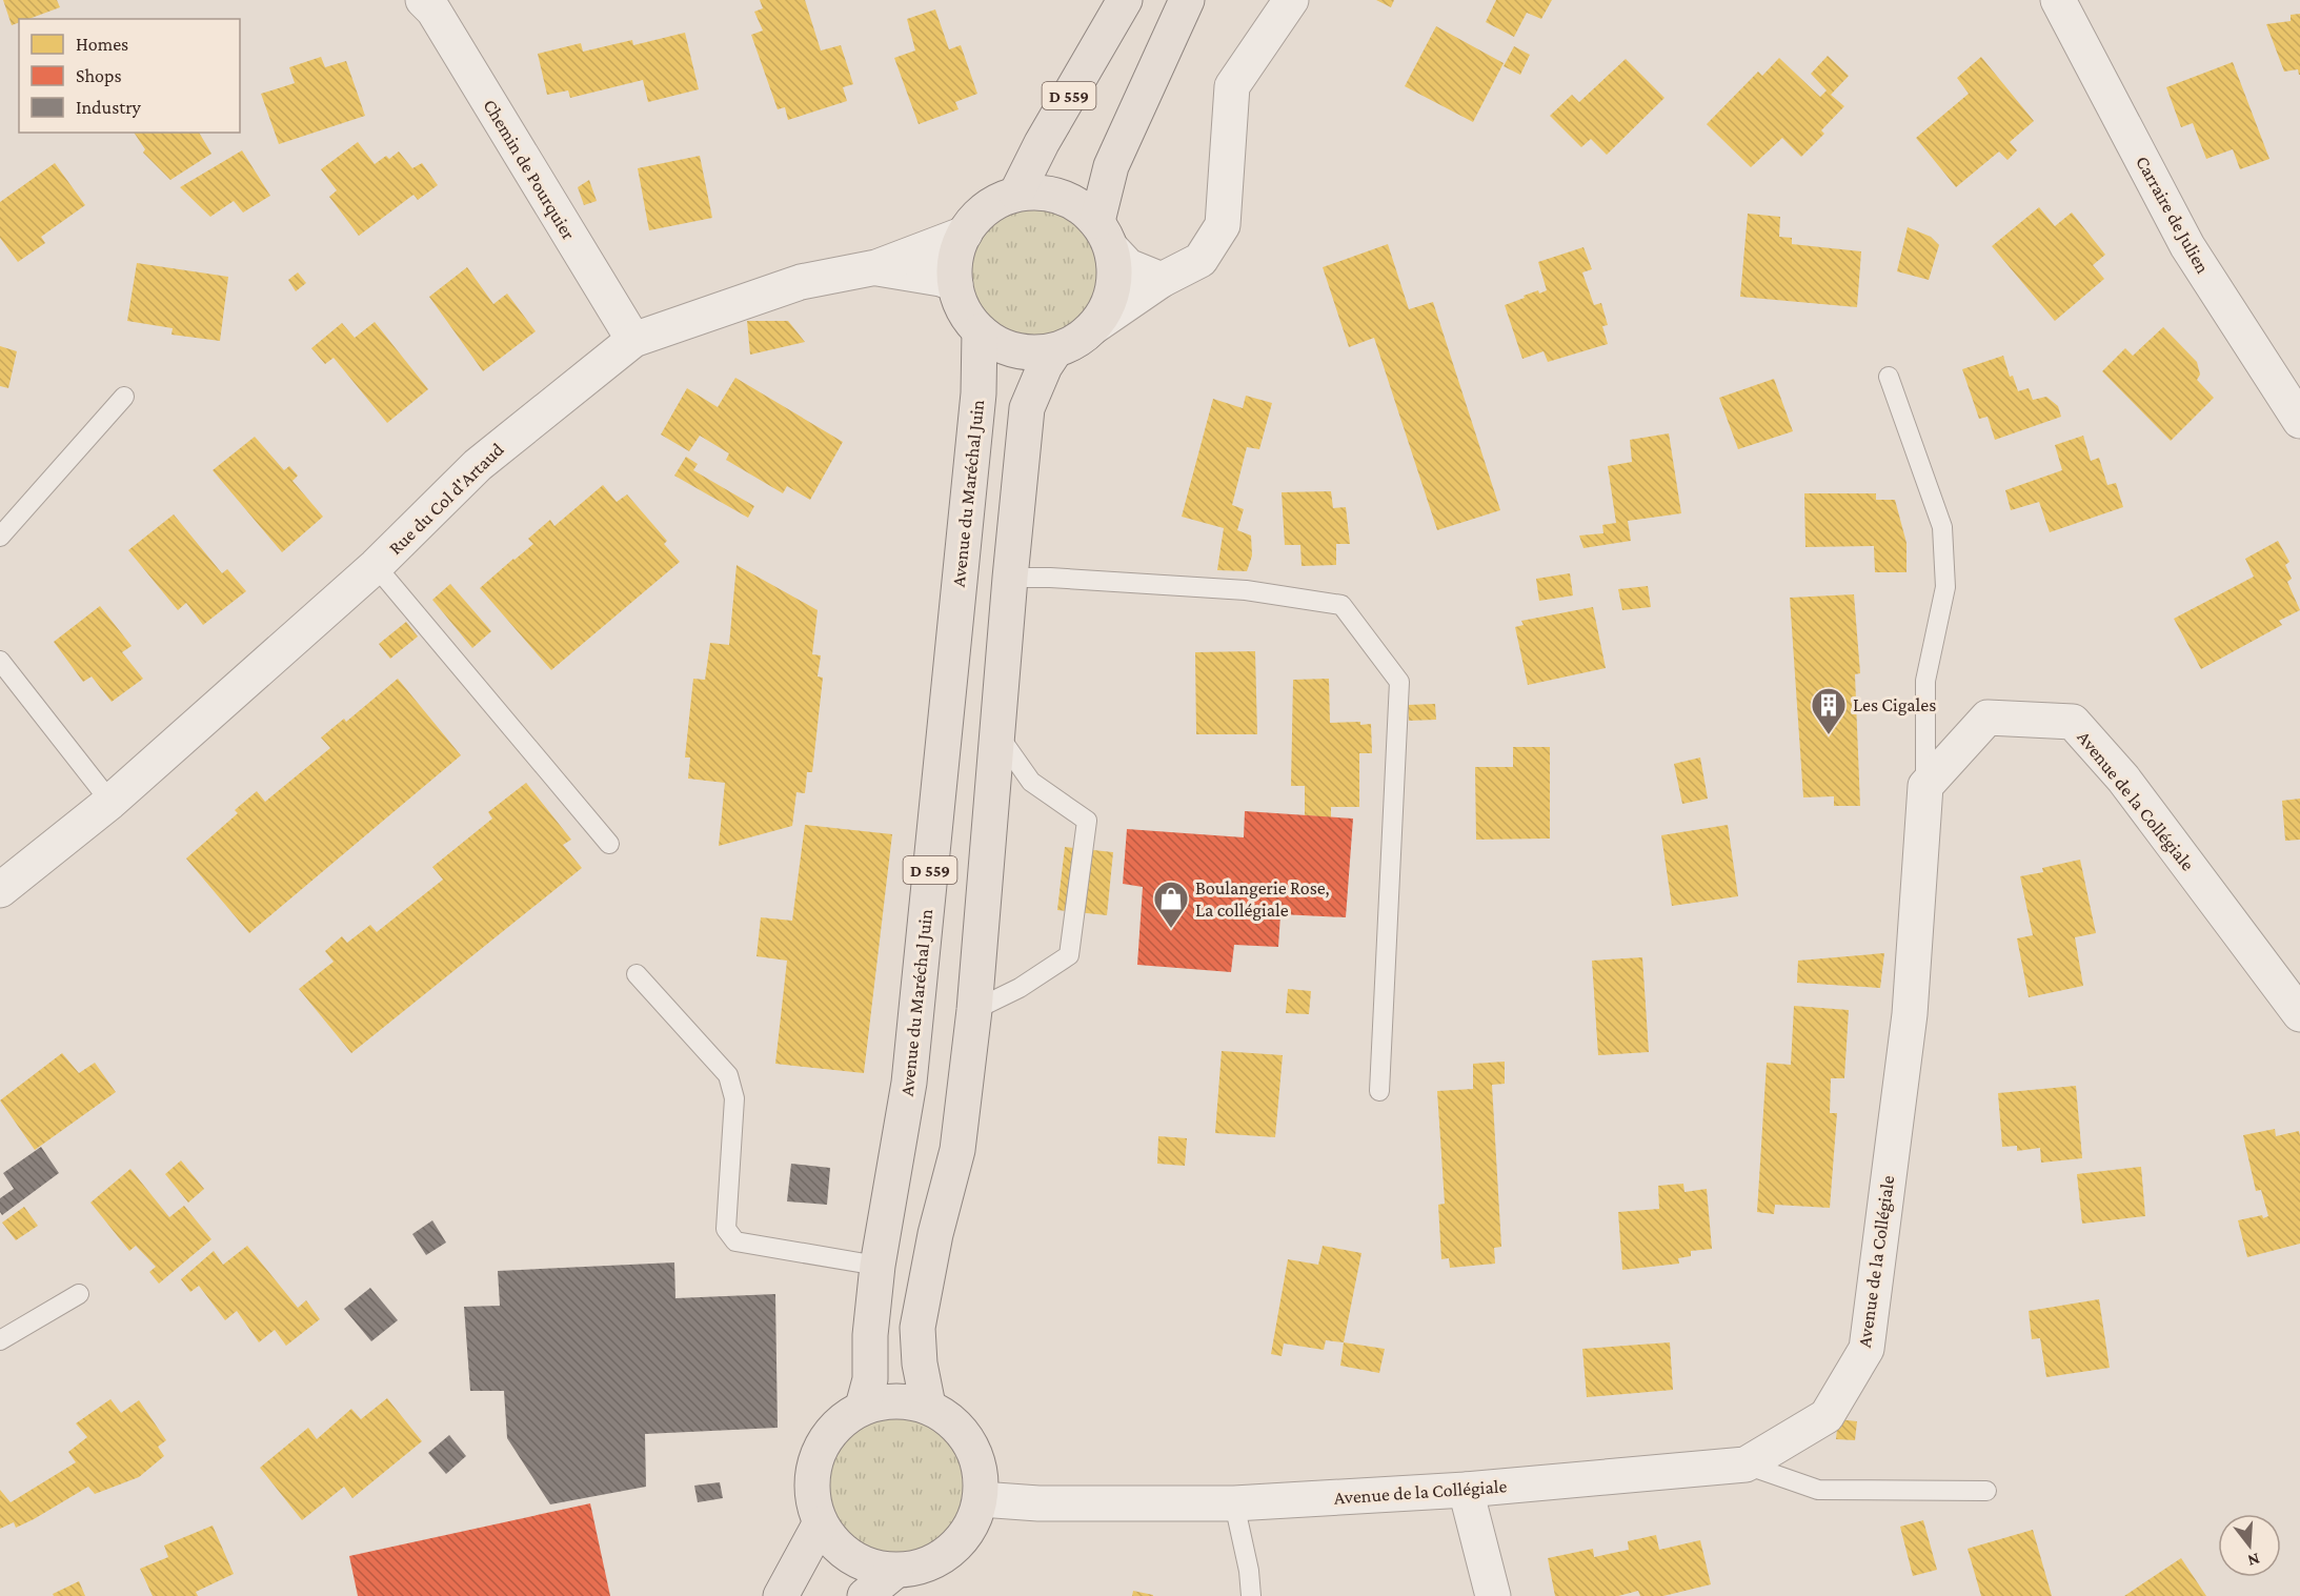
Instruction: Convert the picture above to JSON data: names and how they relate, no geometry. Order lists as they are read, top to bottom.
{
  "streets": {
    "main road": ["D 559", "Avenue du Maréchal Juin"],
    "street": [
      "Chemin de Pourquier",
      "Carraire de Julien",
      "Rue du Col d'Artaud",
      "Avenue de la Collégiale"
    ]
  },
  "crossings": [
    ["D 559", "Avenue du Maréchal Juin"],
    ["D 559", "Rue du Col d'Artaud"],
    ["D 559", "Avenue de la Collégiale"],
    ["Chemin de Pourquier", "Rue du Col d'Artaud"],
    ["Avenue du Maréchal Juin", "Rue du Col d'Artaud"],
    ["Avenue du Maréchal Juin", "Avenue de la Collégiale"]
  ],
  "places": {
    "building": ["Les Cigales"],
    "shop": ["Boulangerie Rose, La collégiale"]
  },
  "legend": ["Homes", "Shops", "Industry"],
  "north": "bottom"
}
